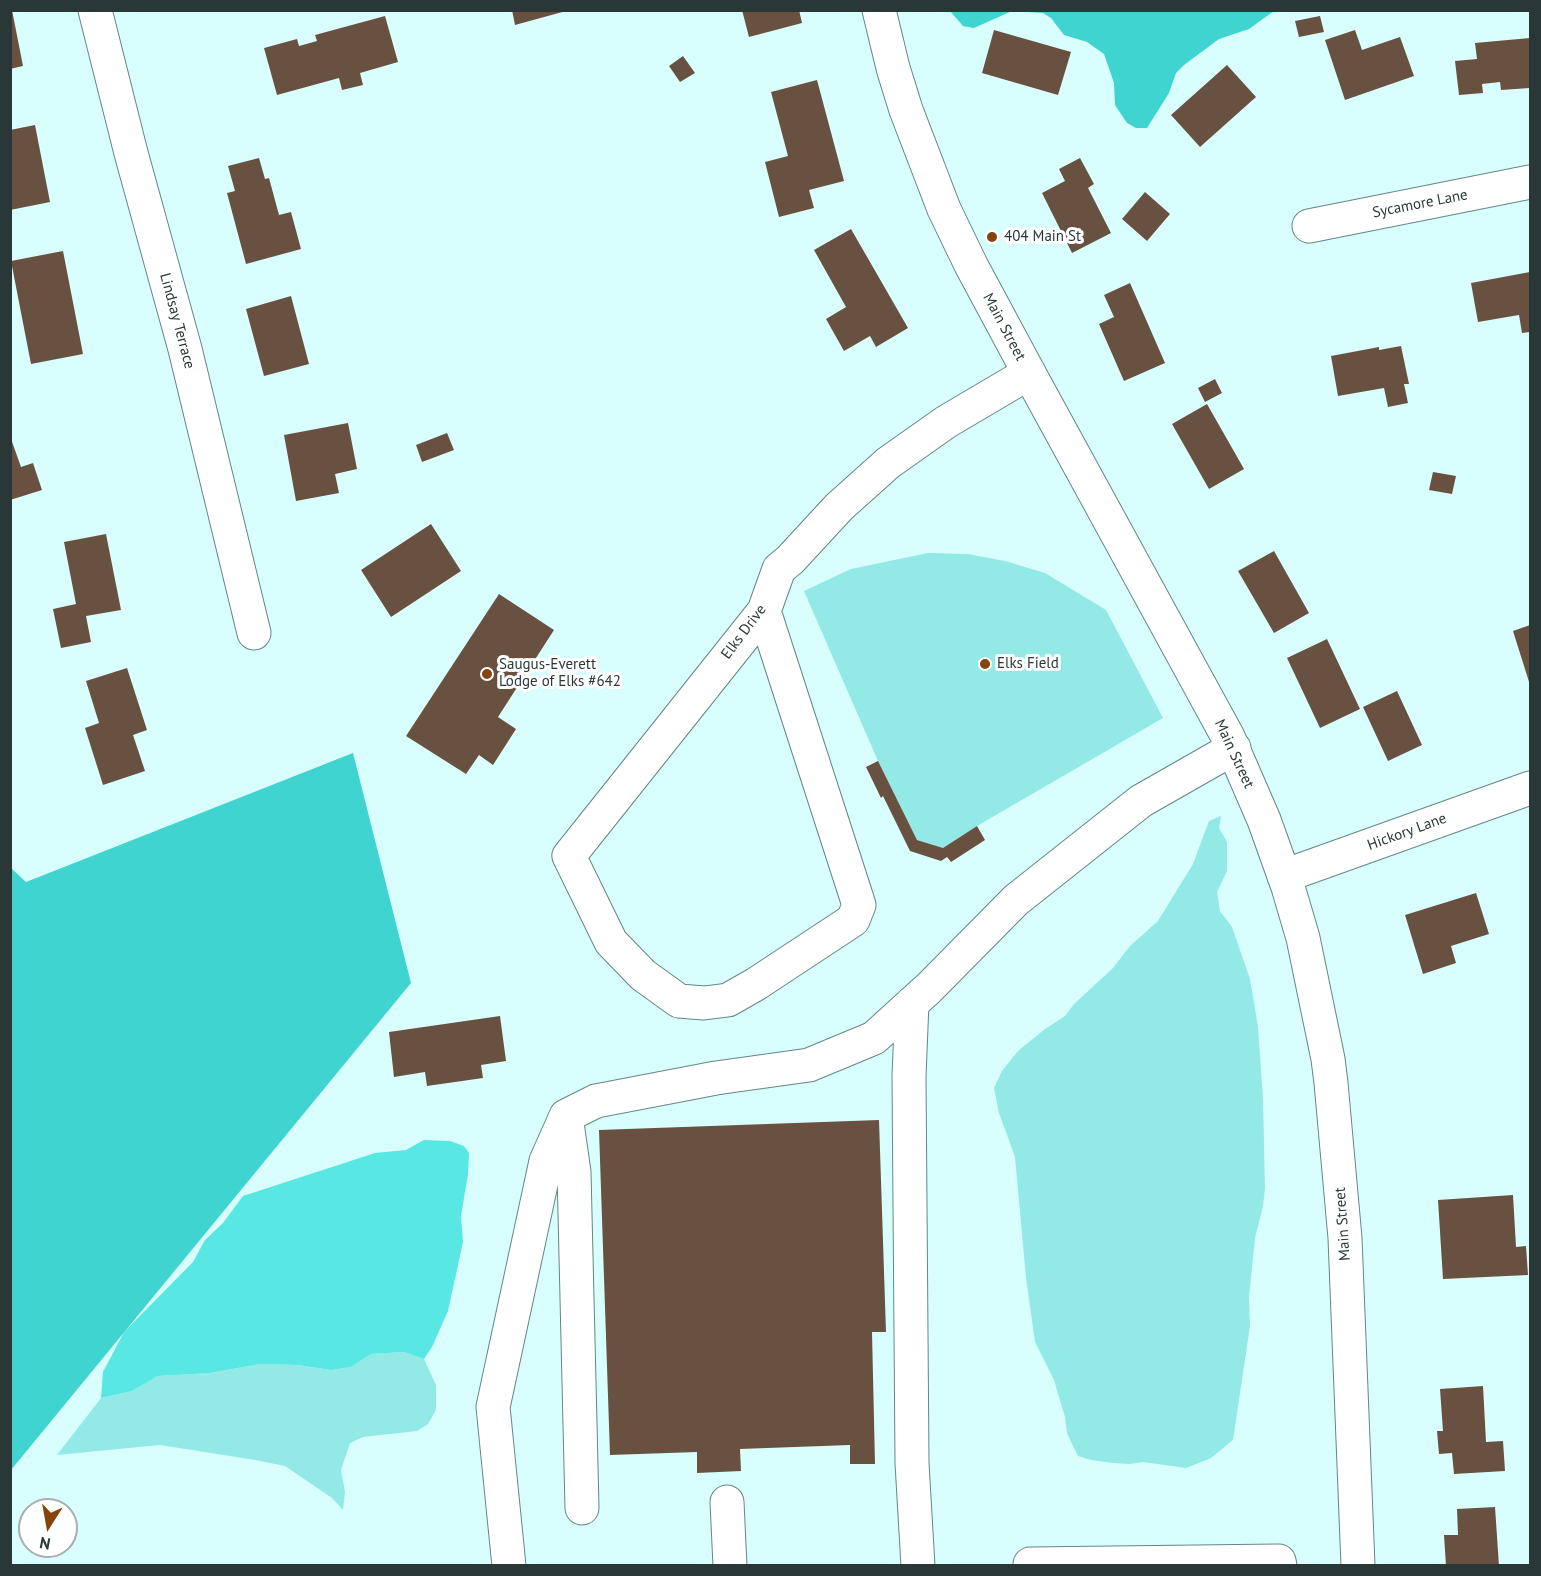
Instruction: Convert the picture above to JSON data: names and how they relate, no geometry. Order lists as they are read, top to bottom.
{
  "streets": {
    "street": [
      "Sycamore Lane",
      "Lindsay Terrace",
      "Main Street",
      "Elks Drive",
      "Hickory Lane"
    ]
  },
  "crossings": [
    ["Main Street", "Elks Drive"],
    ["Main Street", "Hickory Lane"]
  ],
  "places": ["404 Main St", "Elks Field", "Saugus-Everett Lodge of Elks #642"],
  "north": "bottom"
}
